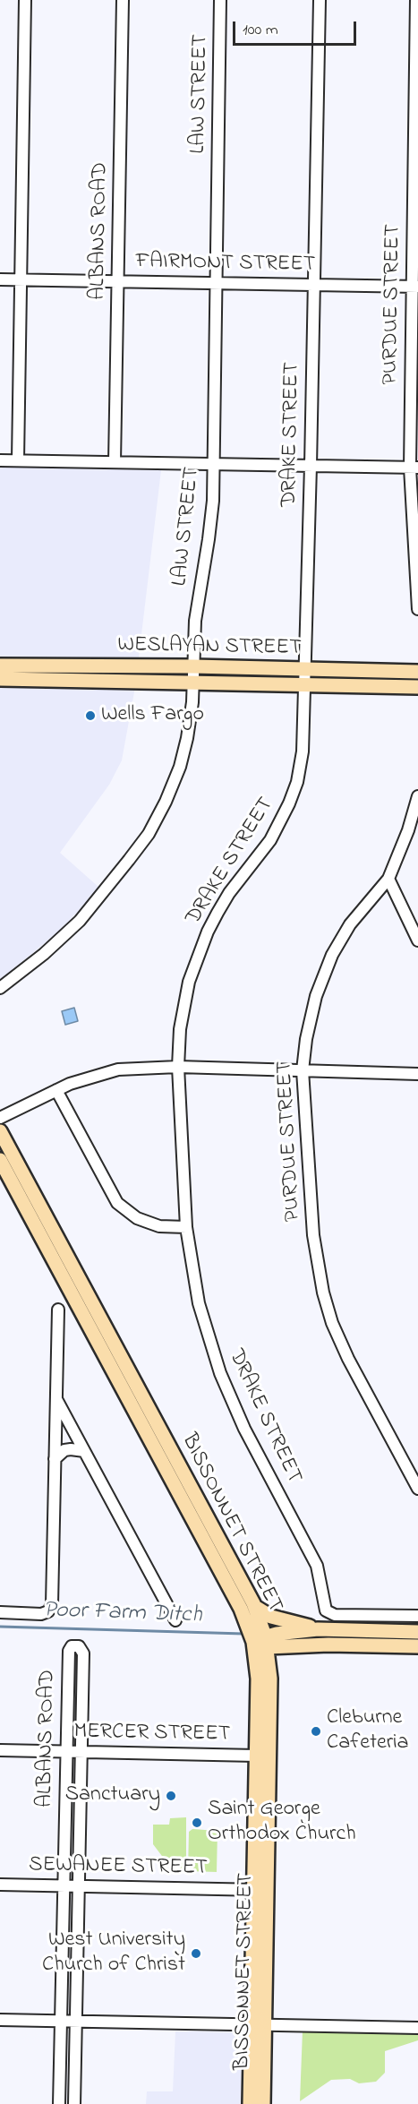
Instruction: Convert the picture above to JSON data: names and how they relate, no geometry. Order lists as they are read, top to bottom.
{
  "streets": {
    "main road": ["WESLAYAN STREET", "BISSONNET STREET"],
    "street": [
      "LAW STREET",
      "ALBANS ROAD",
      "FAIRMONT STREET",
      "PURDUE STREET",
      "DRAKE STREET",
      "MERCER STREET",
      "SEWANEE STREET"
    ]
  },
  "crossings": [
    ["LAW STREET", "FAIRMONT STREET"],
    ["LAW STREET", "WESLAYAN STREET"],
    ["ALBANS ROAD", "FAIRMONT STREET"],
    ["ALBANS ROAD", "MERCER STREET"],
    ["ALBANS ROAD", "SEWANEE STREET"],
    ["FAIRMONT STREET", "PURDUE STREET"],
    ["FAIRMONT STREET", "DRAKE STREET"],
    ["DRAKE STREET", "WESLAYAN STREET"],
    ["BISSONNET STREET", "MERCER STREET"],
    ["BISSONNET STREET", "SEWANEE STREET"]
  ],
  "water": ["Poor Farm Ditch"],
  "places": [
    "Wells Fargo",
    "Cleburne Cafeteria",
    "Sanctuary",
    "Saint George Orthodox Church",
    "West University Church of Christ"
  ],
  "scale_bar": "100 m"
}
